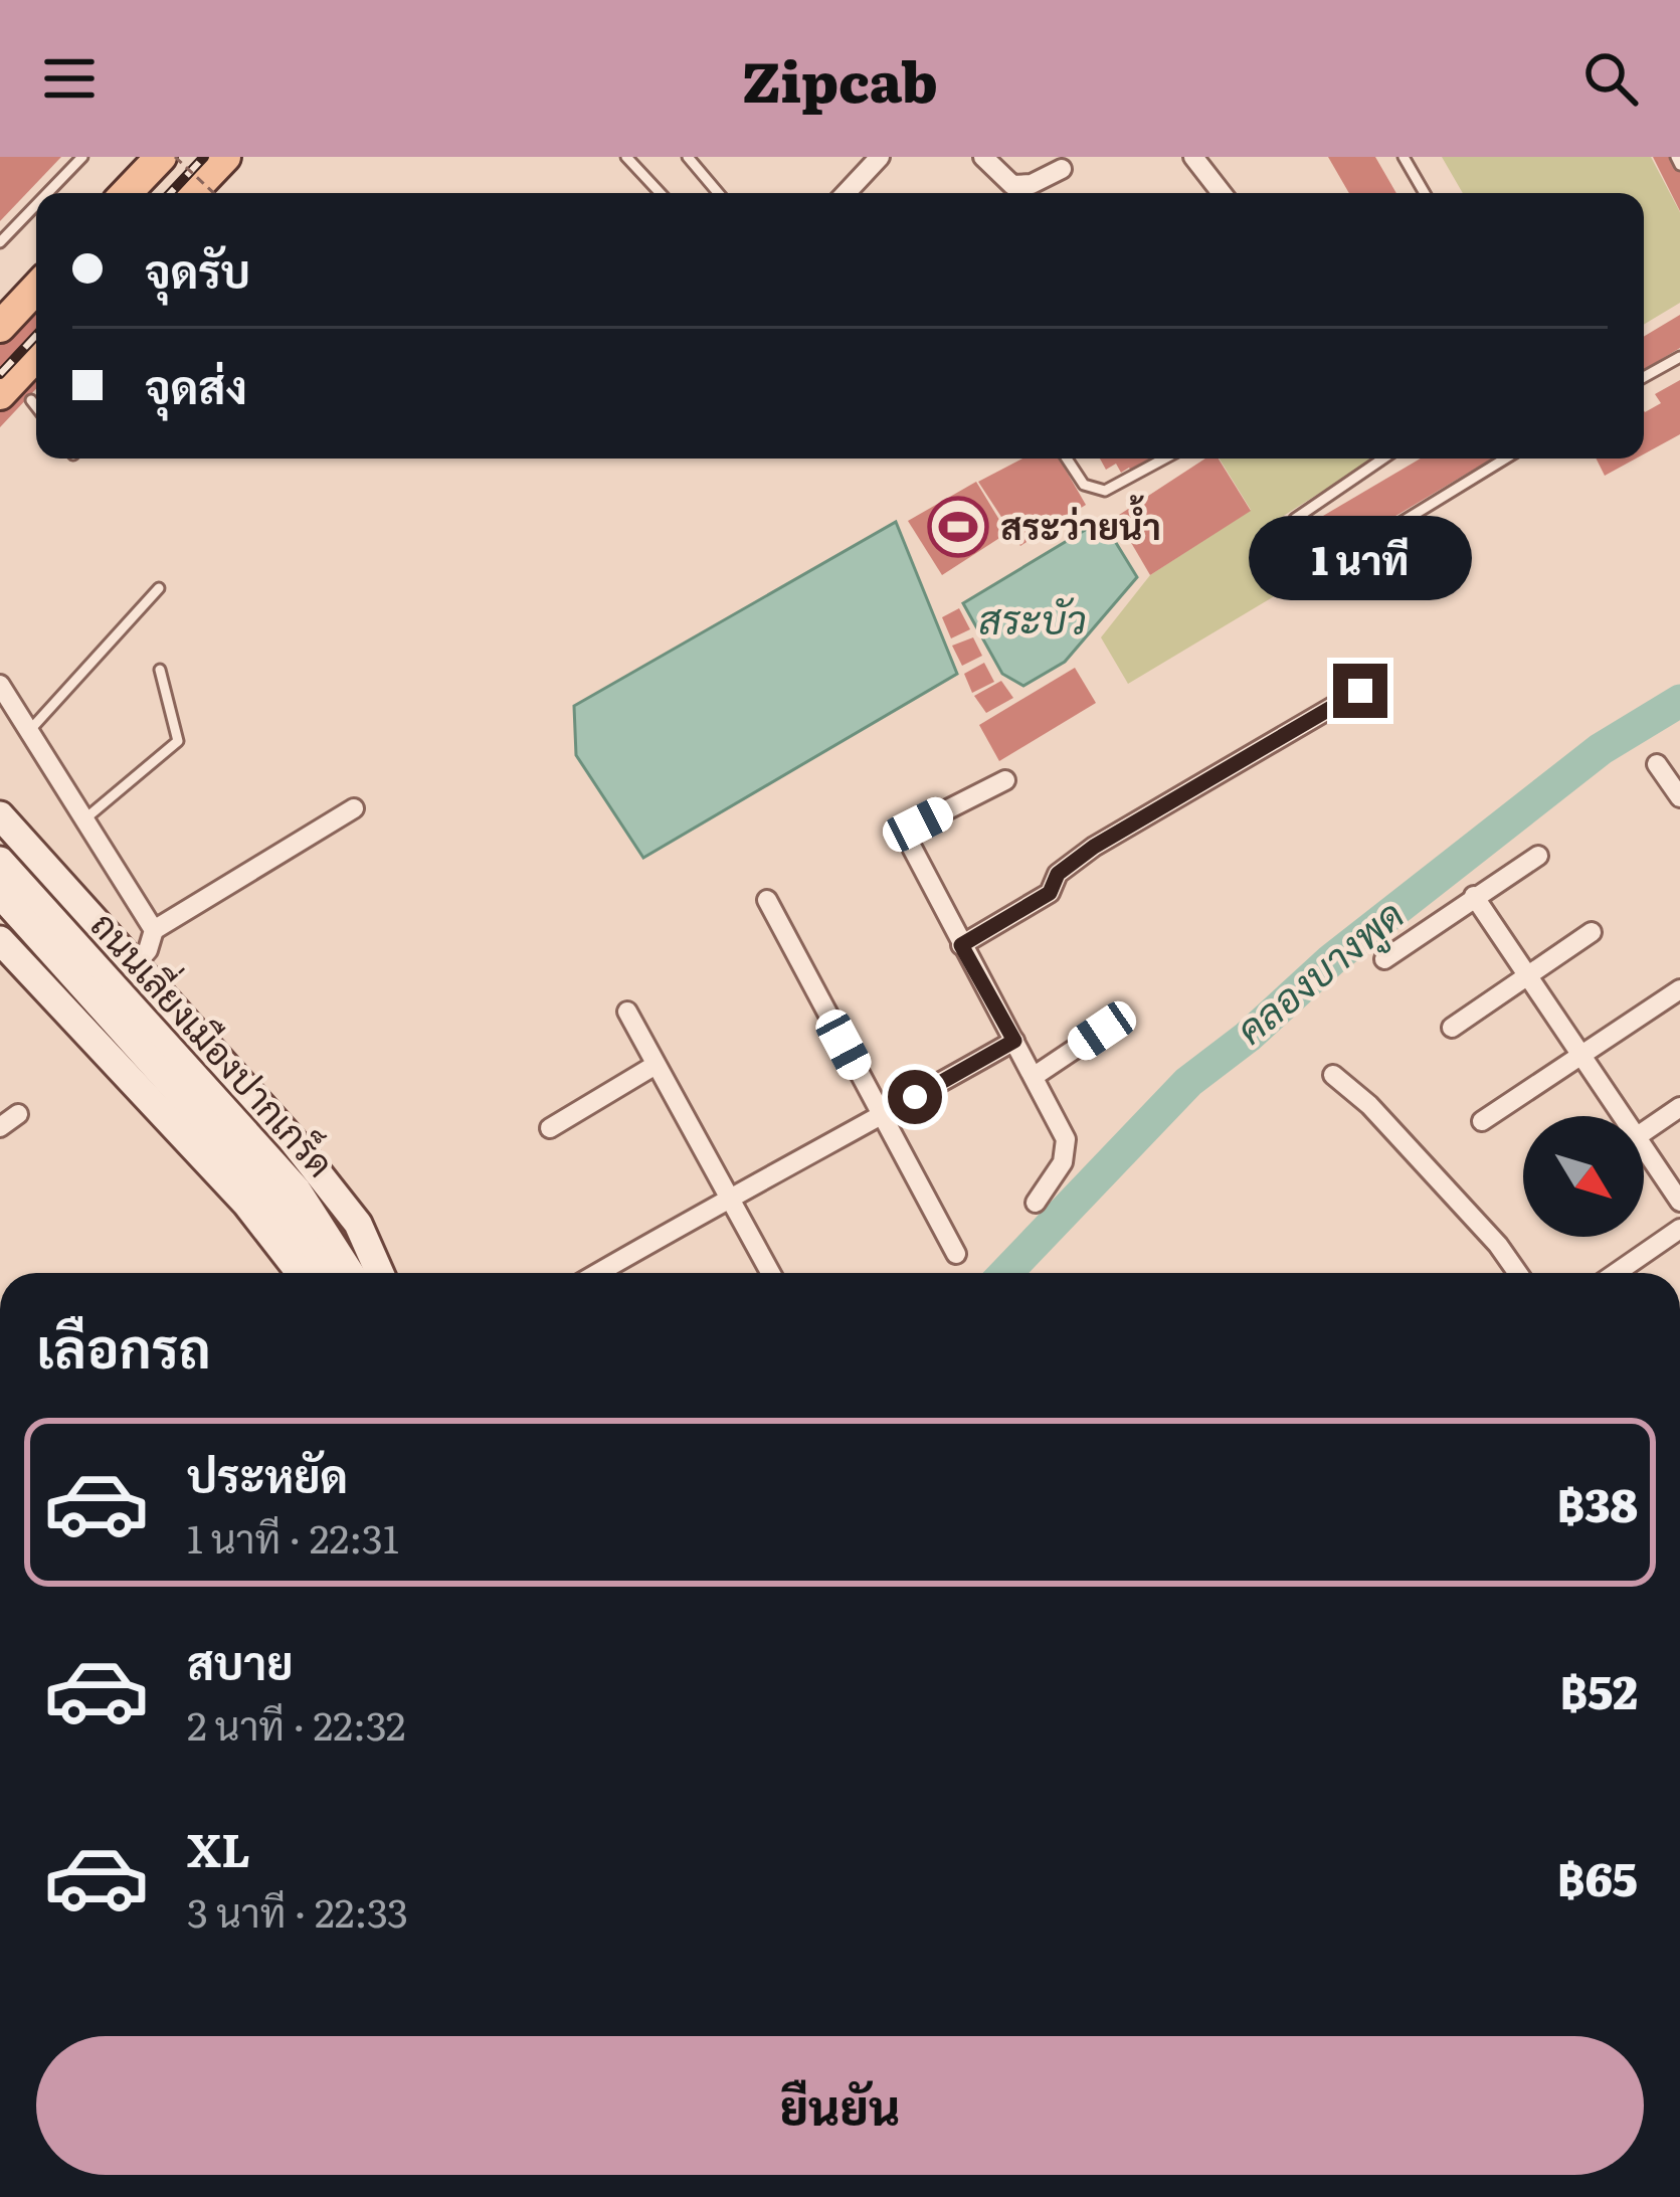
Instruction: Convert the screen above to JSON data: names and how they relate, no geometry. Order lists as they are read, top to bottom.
{
  "streets": {
    "main road": ["ถนนเลี่ยงเมืองปากเกร็ด"]
  },
  "water": ["สระบัว", "คลองบางพูด"],
  "places": {
    "sports": ["สระว่ายน้ำ"]
  },
  "north": "bottom right",
  "page": {
    "header": "Zipcab",
    "banner": ["จุดรับ", "จุดส่ง"],
    "bubble": "1 นาที",
    "heading": "เลือกรถ",
    "list": [
      {
        "name": "ประหยัด",
        "note": "1 นาที · 22:31",
        "value": "฿38"
      },
      {
        "name": "สบาย",
        "note": "2 นาที · 22:32",
        "value": "฿52"
      },
      {
        "name": "XL",
        "note": "3 นาที · 22:33",
        "value": "฿65"
      }
    ],
    "buttons": "ยืนยัน"
  }
}
